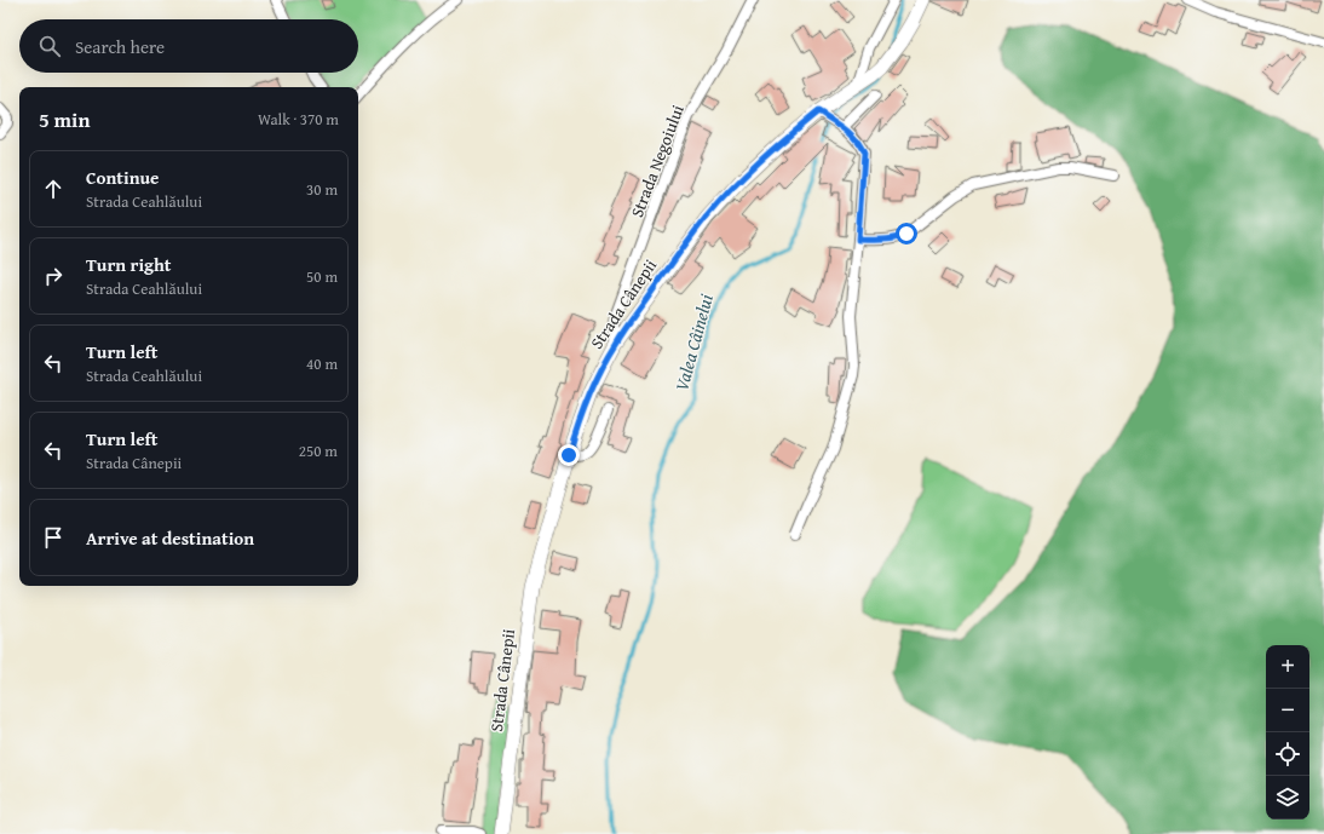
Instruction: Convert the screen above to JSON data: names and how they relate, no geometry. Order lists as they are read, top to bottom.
{
  "streets": {
    "street": ["Strada Negoiului", "Strada Cânepii"]
  },
  "crossings": [
    ["Strada Negoiului", "Strada Cânepii"]
  ],
  "water": ["Valea Câinelui"],
  "page": {
    "search": "Search here",
    "heading": ["5 min", "Walk · 370 m"],
    "list": [
      ["Continue", "Strada Ceahlăului", "30 m"],
      ["Turn right", "Strada Ceahlăului", "50 m"],
      ["Turn left", "Strada Ceahlăului", "40 m"],
      ["Turn left", "Strada Cânepii", "250 m"],
      "Arrive at destination"
    ],
    "map_buttons": ["+", "−"]
  }
}
